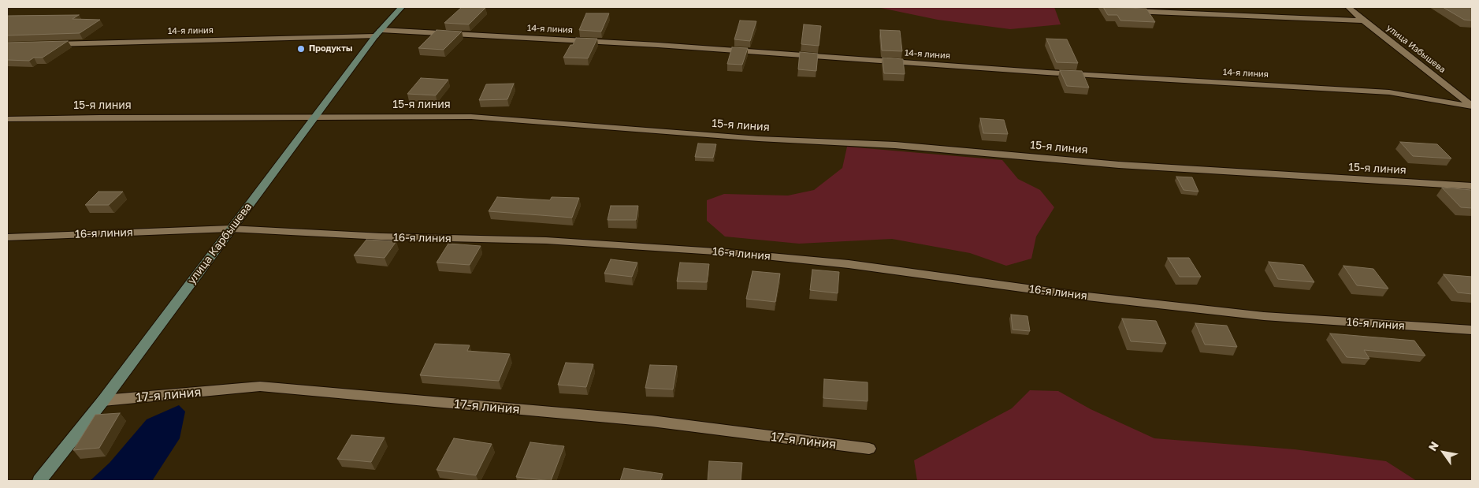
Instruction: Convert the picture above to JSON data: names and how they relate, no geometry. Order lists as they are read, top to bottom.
{
  "streets": {
    "main road": ["улица Карбышева"],
    "street": [
      "14-я линия",
      "улица Избышева",
      "15-я линия",
      "16-я линия",
      "17-я линия"
    ]
  },
  "crossings": [
    ["14-я линия", "улица Избышева"],
    ["14-я линия", "улица Карбышева"],
    ["15-я линия", "улица Карбышева"],
    ["16-я линия", "улица Карбышева"],
    ["улица Карбышева", "17-я линия"]
  ],
  "places": ["Продукты"],
  "north": "top left"
}
